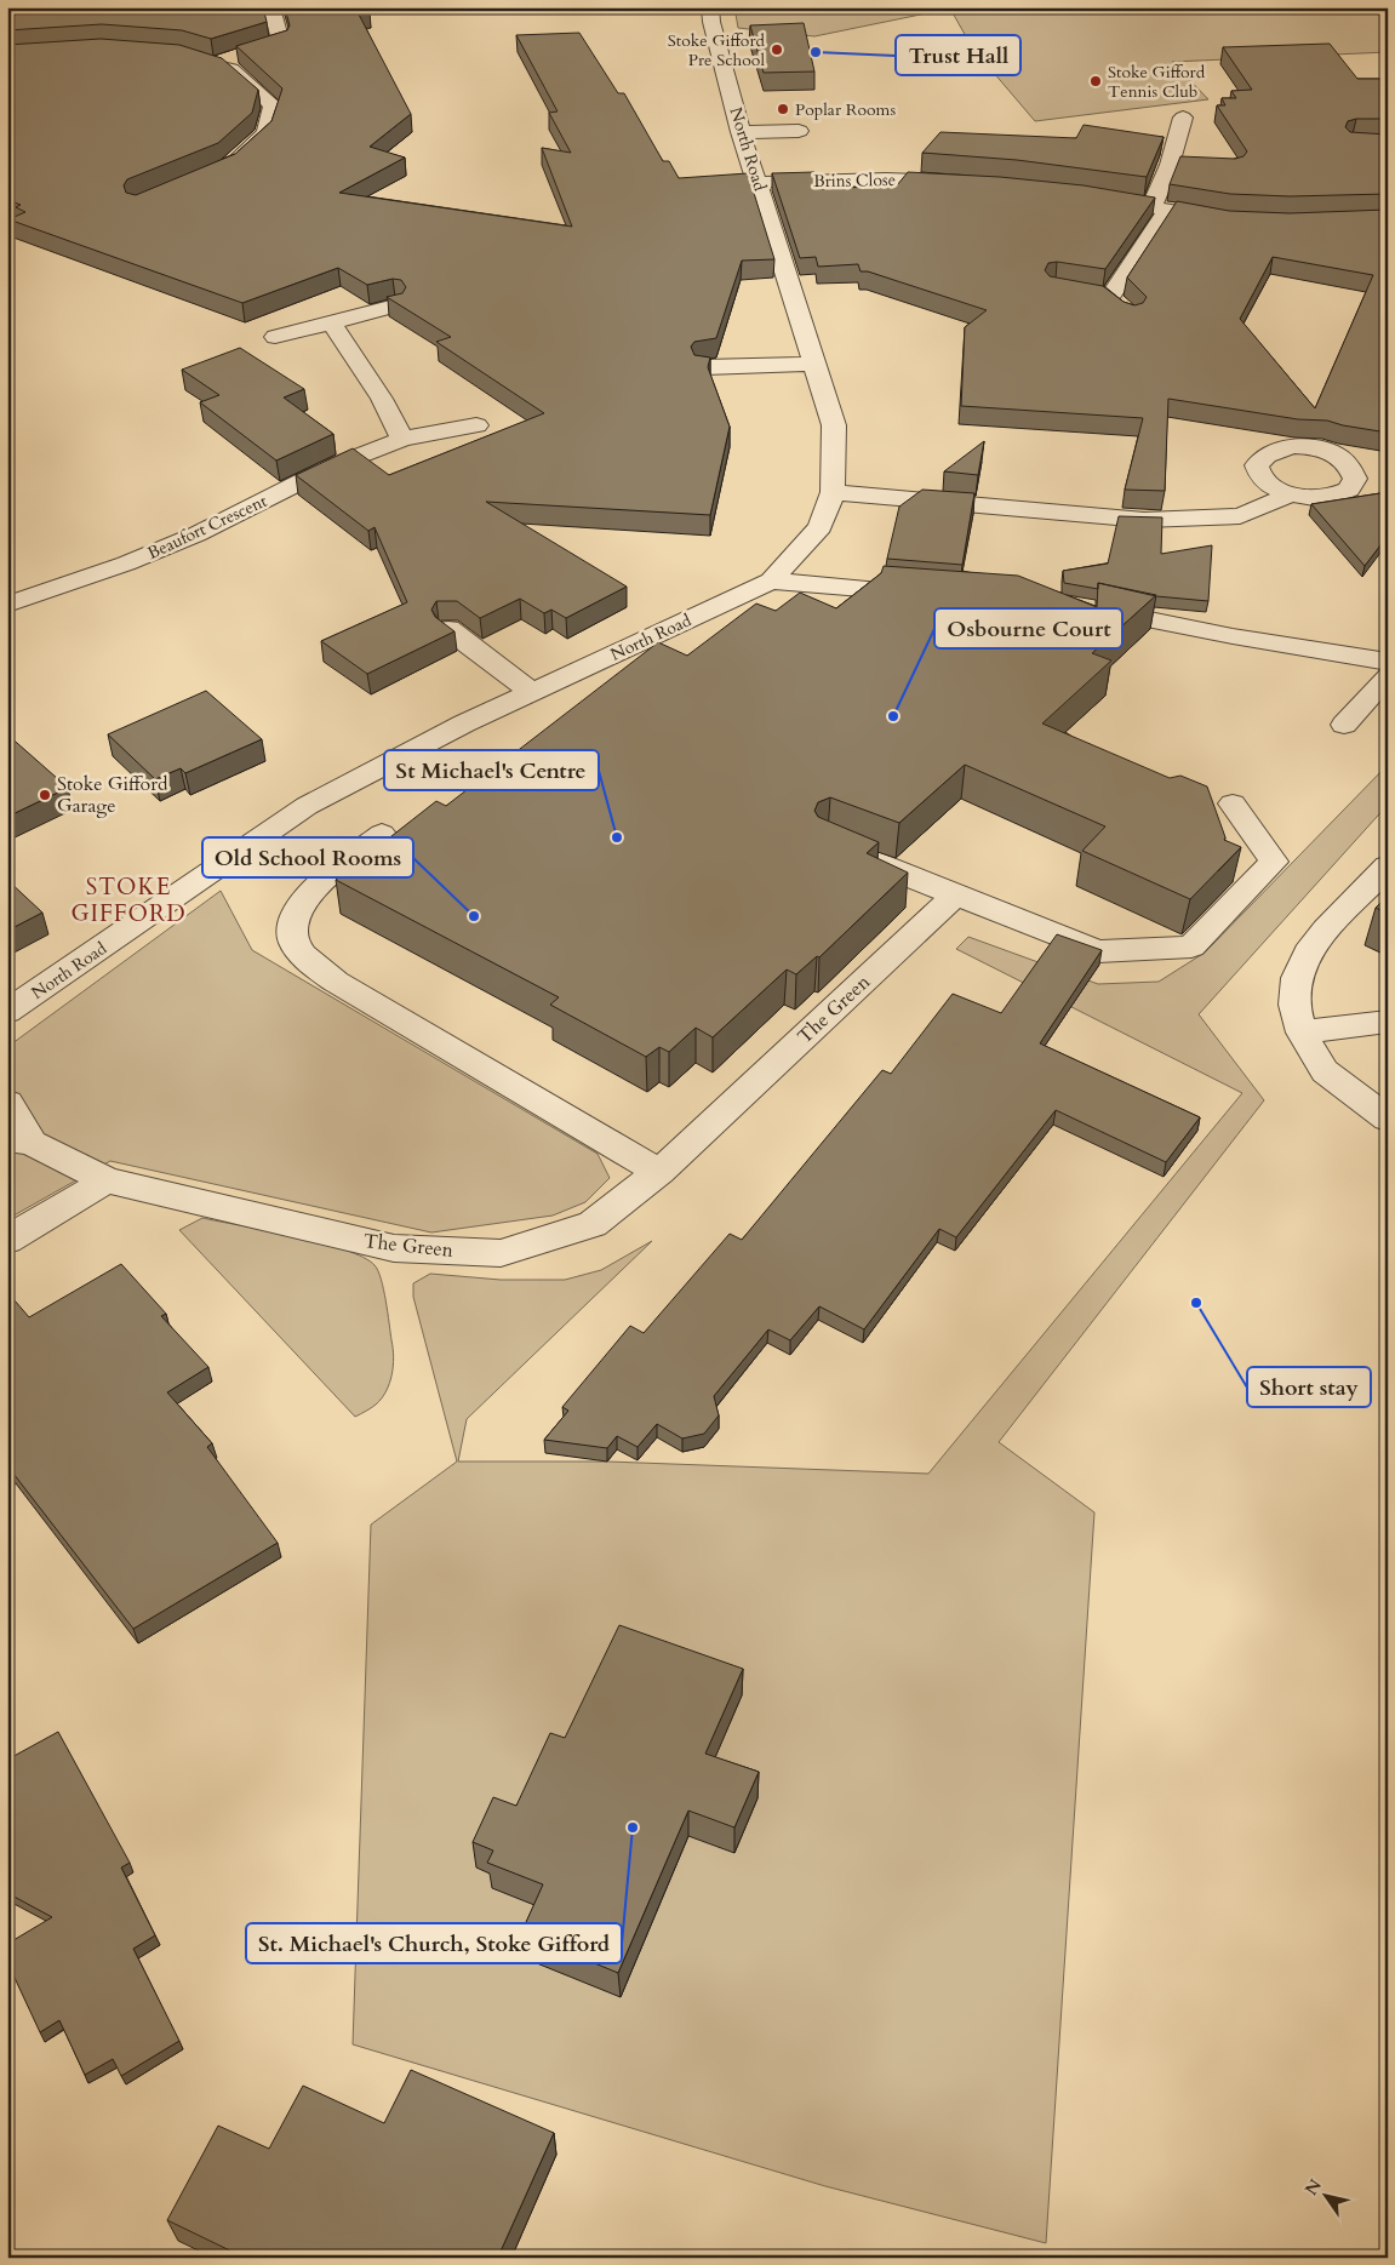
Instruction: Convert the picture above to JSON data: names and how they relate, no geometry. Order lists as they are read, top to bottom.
{
  "streets": {
    "street": [
      "North Road",
      "Brins Close",
      "Beaufort Crescent",
      "The Green"
    ]
  },
  "crossings": [
    ["North Road", "Brins Close"]
  ],
  "districts": ["STOKE GIFFORD"],
  "places": [
    "Stoke Gifford Pre School",
    "Trust Hall",
    "Stoke Gifford Tennis Club",
    "Poplar Rooms",
    "Osbourne Court",
    "Stoke Gifford Garage",
    "St Michael's Centre",
    "Old School Rooms",
    "Short stay",
    "St. Michael's Church, Stoke Gifford"
  ],
  "north": "top left"
}
